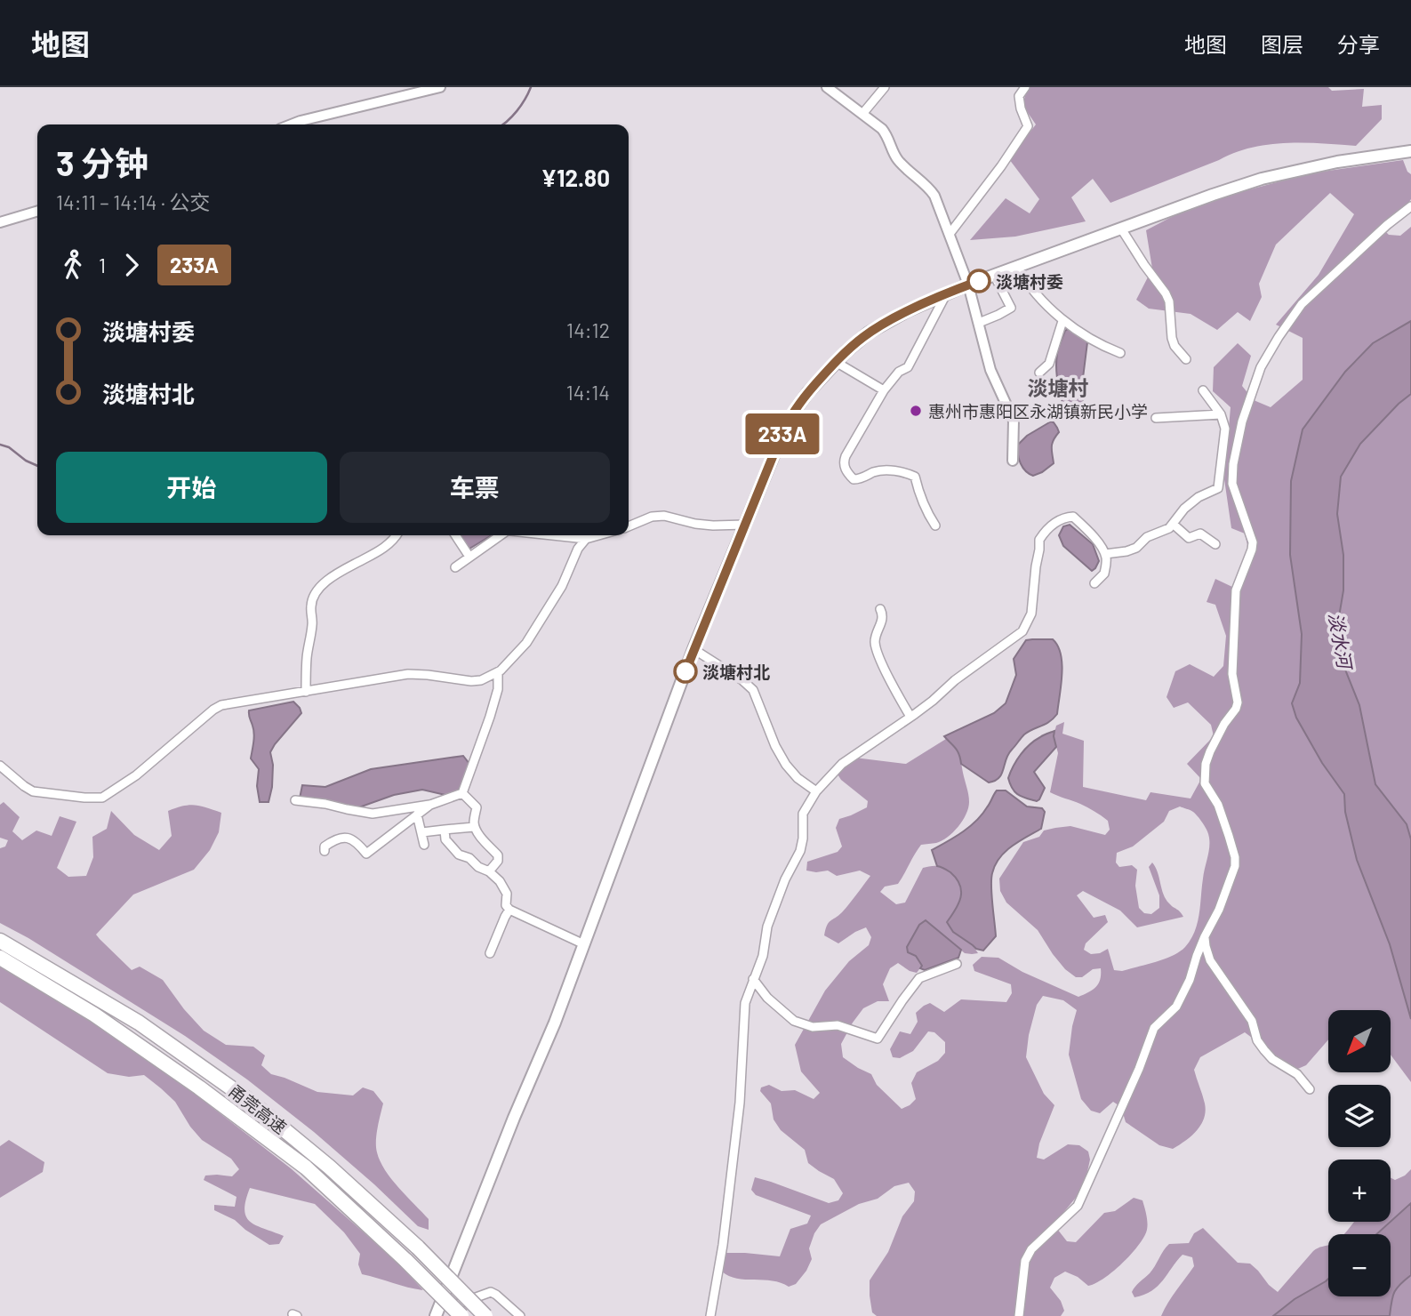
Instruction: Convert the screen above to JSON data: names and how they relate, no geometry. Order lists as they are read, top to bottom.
{
  "streets": {
    "highway": ["甬莞高速"]
  },
  "districts": ["淡塘村"],
  "water": ["淡水河"],
  "places": ["淡塘村委", "惠州市惠阳区永湖镇新民小学", "淡塘村北"],
  "lines": ["bus line 233A"],
  "north": "bottom left",
  "page": {
    "header": "地图",
    "nav": ["地图", "图层", "分享"],
    "on_map": "233A",
    "heading": ["3 分钟", "14:11 – 14:14 · 公交", "¥12.80"],
    "legs": ["1", "233A"],
    "list": [
      {
        "name": "淡塘村委",
        "value": "14:12"
      },
      {
        "name": "淡塘村北",
        "value": "14:14"
      }
    ],
    "buttons": ["开始", "车票"],
    "map_buttons": ["+", "−"]
  }
}
